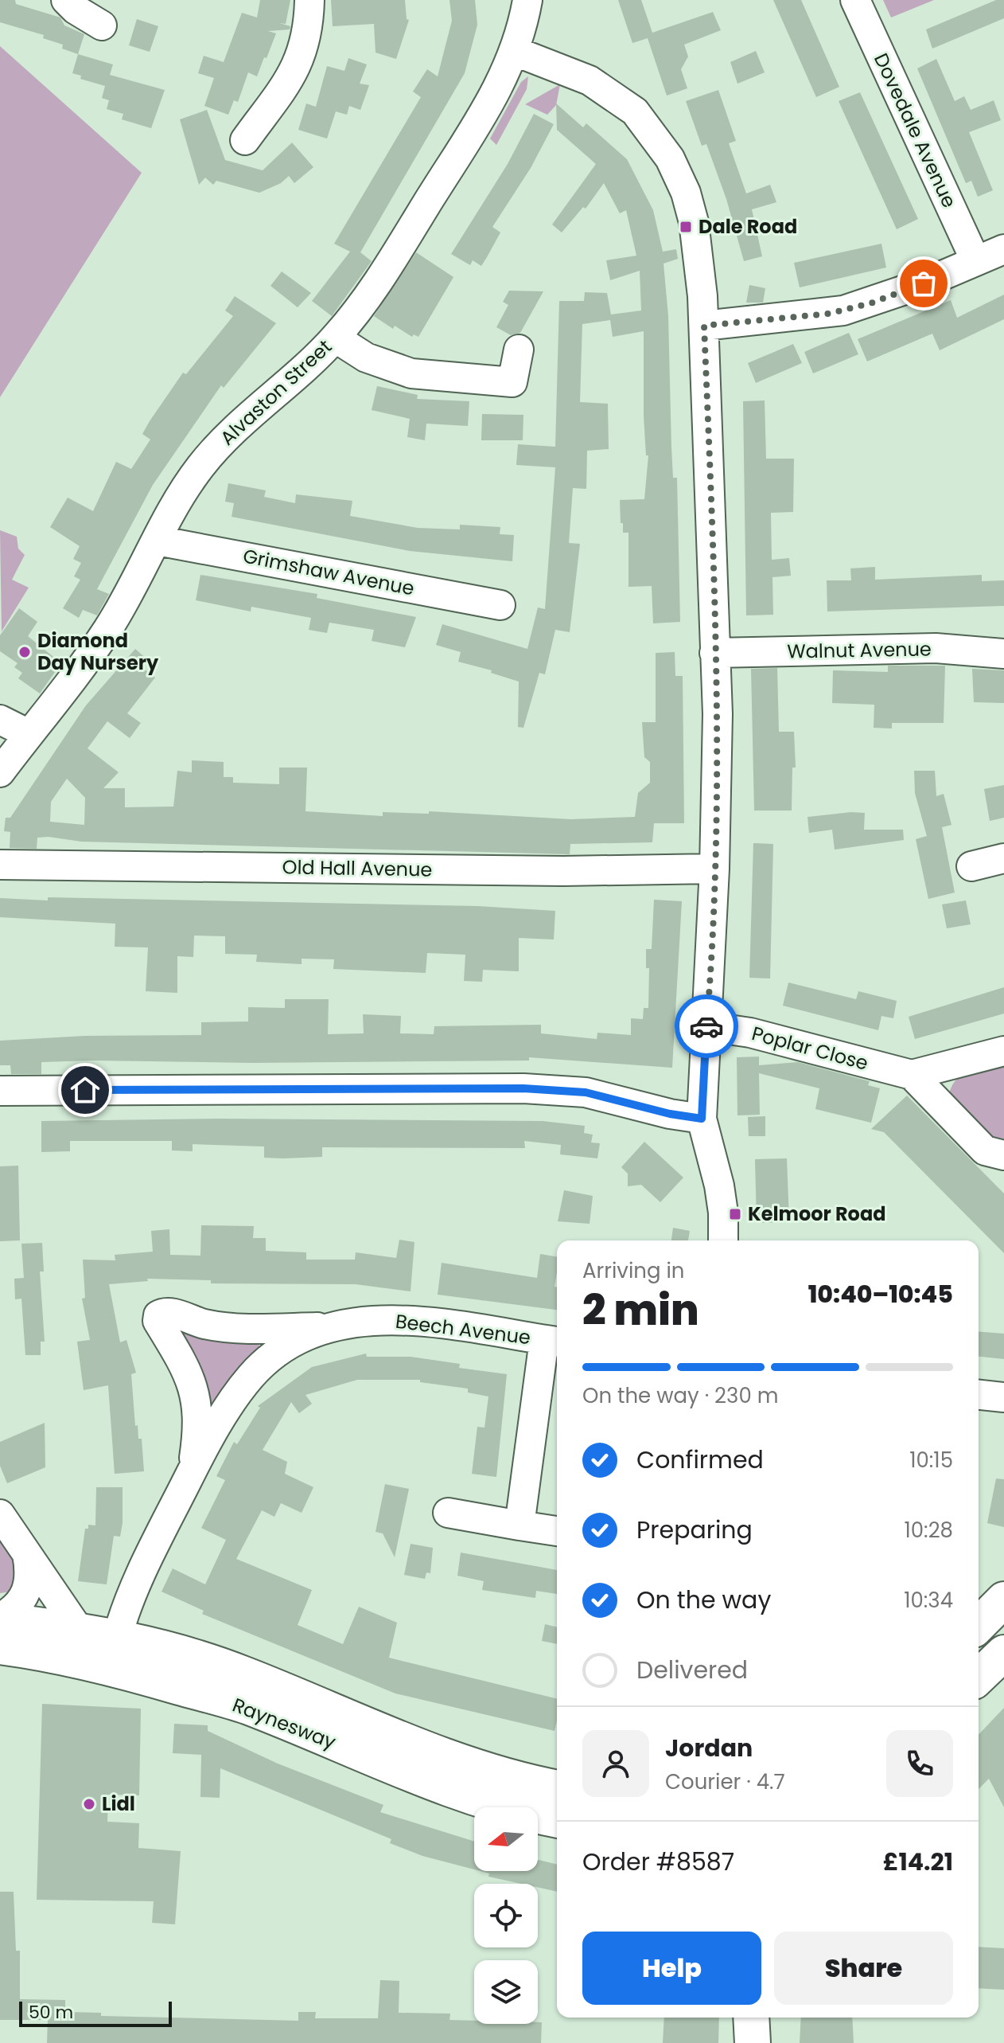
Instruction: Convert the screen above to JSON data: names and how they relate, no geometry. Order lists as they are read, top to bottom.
{
  "streets": {
    "highway": ["Raynesway"],
    "street": [
      "Dovedale Avenue",
      "Alvaston Street",
      "Grimshaw Avenue",
      "Walnut Avenue",
      "Old Hall Avenue",
      "Poplar Close",
      "Beech Avenue"
    ]
  },
  "crossings": [
    ["Alvaston Street", "Grimshaw Avenue"],
    ["Beech Avenue", "Raynesway"]
  ],
  "places": {
    "transit": ["Dale Road", "Kelmoor Road"],
    "other": ["Diamond Day Nursery", "Lidl"]
  },
  "scale_bar": "50 m",
  "north": "left",
  "page": {
    "heading": ["2 min", "Arriving in", "10:40–10:45"],
    "panel": [
      "Jordan",
      "Courier · 4.7",
      "Order #8587",
      "£14.21"
    ],
    "bar": "On the way · 230 m",
    "list": [
      ["Confirmed", "10:15"],
      ["Preparing", "10:28"],
      ["On the way", "10:34"],
      "Delivered"
    ],
    "buttons": ["Help", "Share"],
    "scale": "50 m"
  }
}
